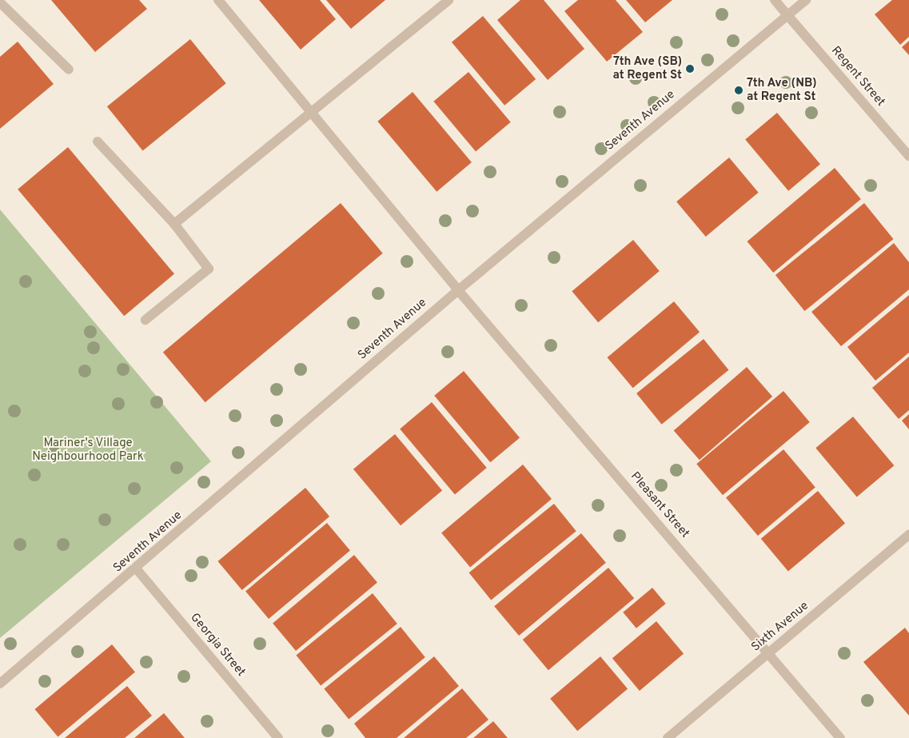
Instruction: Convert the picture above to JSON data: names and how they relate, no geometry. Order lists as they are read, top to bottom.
{
  "streets": {
    "street": [
      "Regent Street",
      "Seventh Avenue",
      "Pleasant Street",
      "Sixth Avenue",
      "Georgia Street"
    ]
  },
  "crossings": [
    ["Regent Street", "Seventh Avenue"],
    ["Seventh Avenue", "Pleasant Street"],
    ["Seventh Avenue", "Georgia Street"],
    ["Pleasant Street", "Sixth Avenue"]
  ],
  "parks": ["Mariner's Village Neighbourhood Park"],
  "places": ["7th Ave (SB) at Regent St", "7th Ave (NB) at Regent St"]
}
